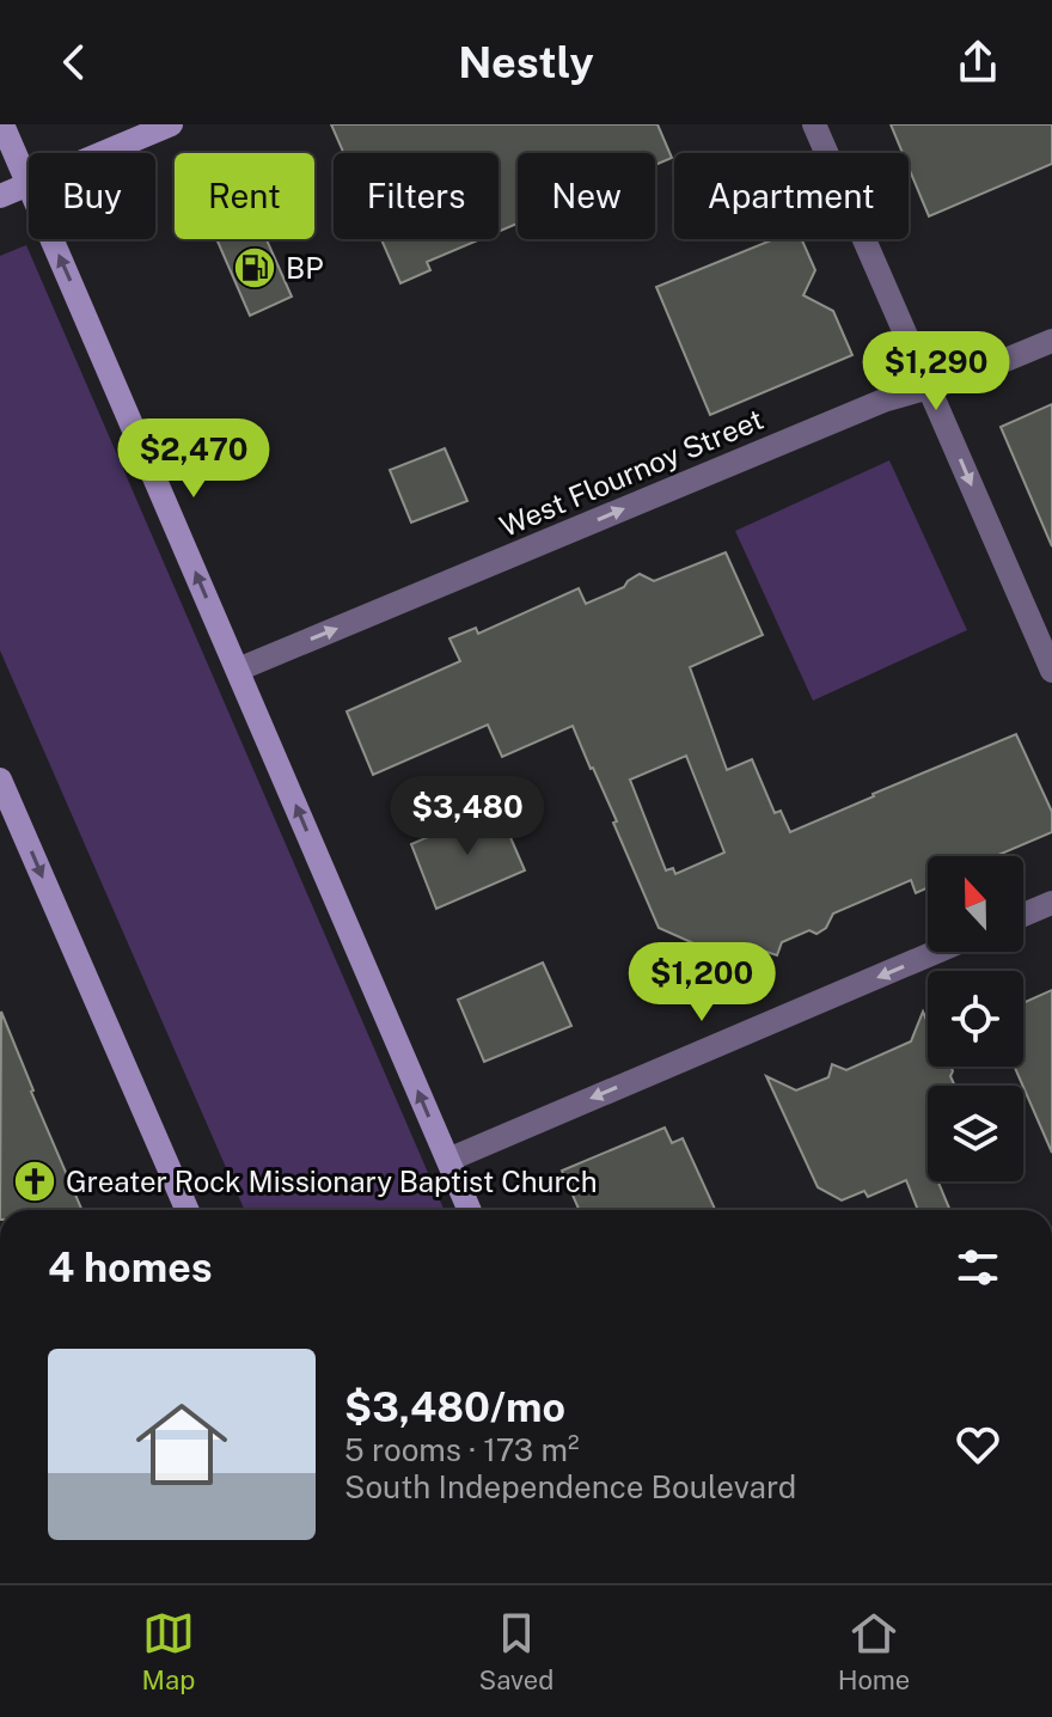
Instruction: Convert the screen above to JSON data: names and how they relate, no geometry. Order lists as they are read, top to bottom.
{
  "streets": {
    "street": ["West Flournoy Street"]
  },
  "one_way": ["West Flournoy Street"],
  "places": {
    "fuel station": ["BP"],
    "church": ["Greater Rock Missionary Baptist Church"]
  },
  "north": "top",
  "page": {
    "header": "Nestly",
    "chip": [
      "Buy",
      "Rent",
      "Filters",
      "New",
      "Apartment"
    ],
    "price": [
      "$1,290",
      "$2,470",
      "$3,480",
      "$1,200"
    ],
    "heading": "4 homes",
    "list": [
      {
        "name": "$3,480/mo",
        "note": "5 rooms · 173 m² · South Independence Boulevard"
      }
    ],
    "tabs": ["Map", "Saved", "Home"]
  }
}
